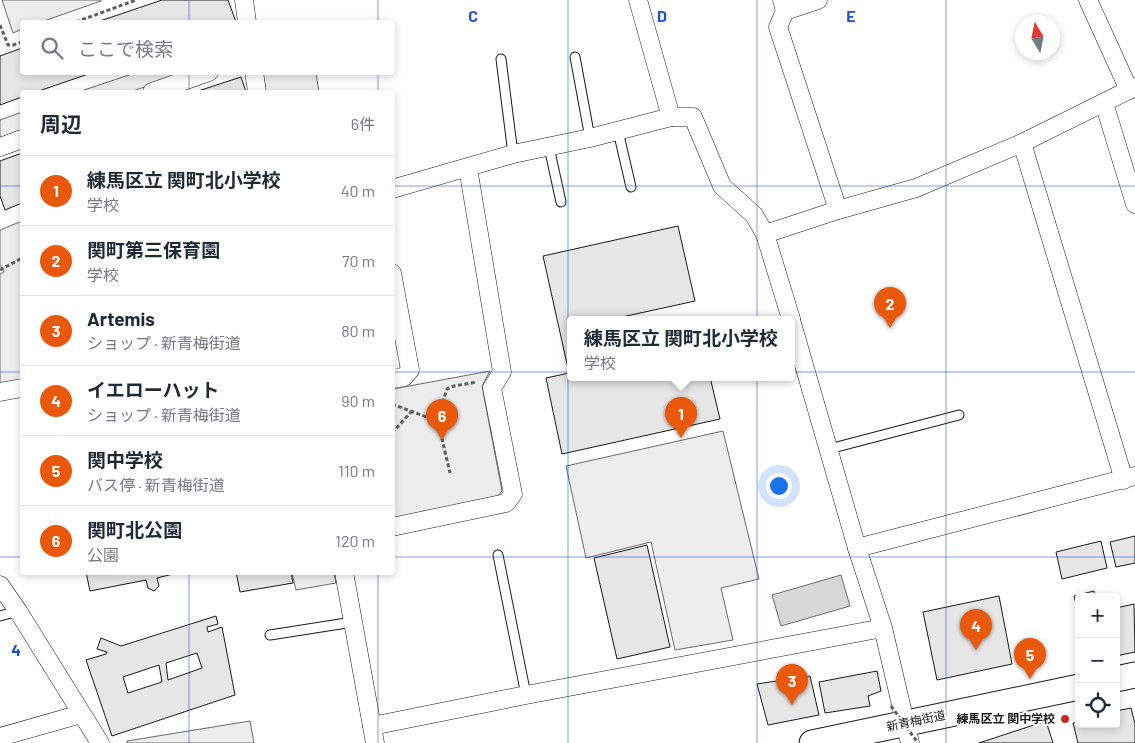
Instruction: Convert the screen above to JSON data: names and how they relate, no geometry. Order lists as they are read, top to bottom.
{
  "streets": {
    "main road": ["新青梅街道"]
  },
  "places": ["練馬区立 関中学校"],
  "north": "top",
  "page": {
    "search": "ここで検索",
    "heading": ["周辺", "6件"],
    "list": [
      {
        "mark": "1",
        "name": "練馬区立 関町北小学校",
        "note": "学校",
        "value": "40 m"
      },
      {
        "mark": "2",
        "name": "関町第三保育園",
        "note": "学校",
        "value": "70 m"
      },
      {
        "mark": "3",
        "name": "Artemis",
        "note": "ショップ · 新青梅街道",
        "value": "80 m"
      },
      {
        "mark": "4",
        "name": "イエローハット",
        "note": "ショップ · 新青梅街道",
        "value": "90 m"
      },
      {
        "mark": "5",
        "name": "関中学校",
        "note": "バス停 · 新青梅街道",
        "value": "110 m"
      },
      {
        "mark": "6",
        "name": "関町北公園",
        "note": "公園",
        "value": "120 m"
      }
    ],
    "pins": [
      "2",
      "1",
      "6",
      "4",
      "5",
      "3"
    ],
    "popup": ["練馬区立 関町北小学校", "学校"],
    "map_buttons": ["+", "−"]
  },
  "grid": {
    "columns": ["C", "D", "E"],
    "rows": ["4"]
  }
}
